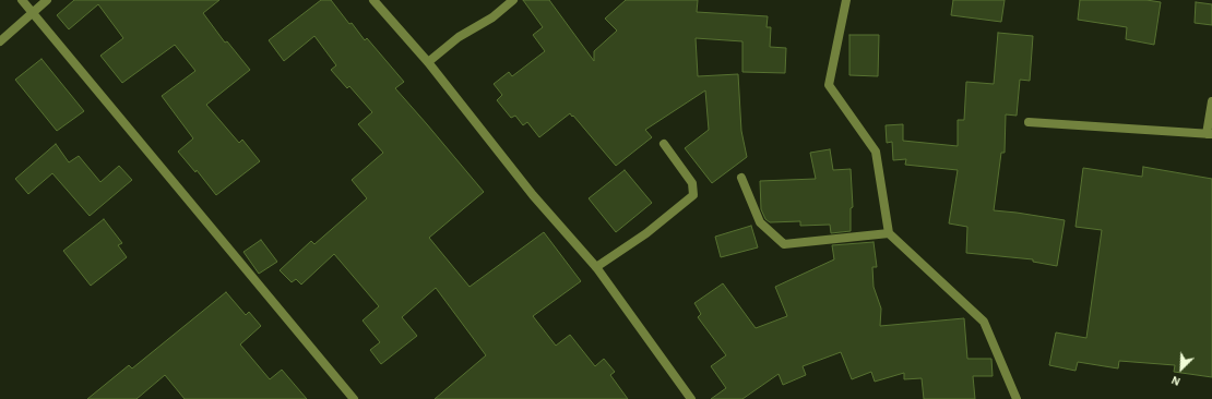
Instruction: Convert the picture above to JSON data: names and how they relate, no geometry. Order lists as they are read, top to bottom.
{
  "north": "bottom left"
}
